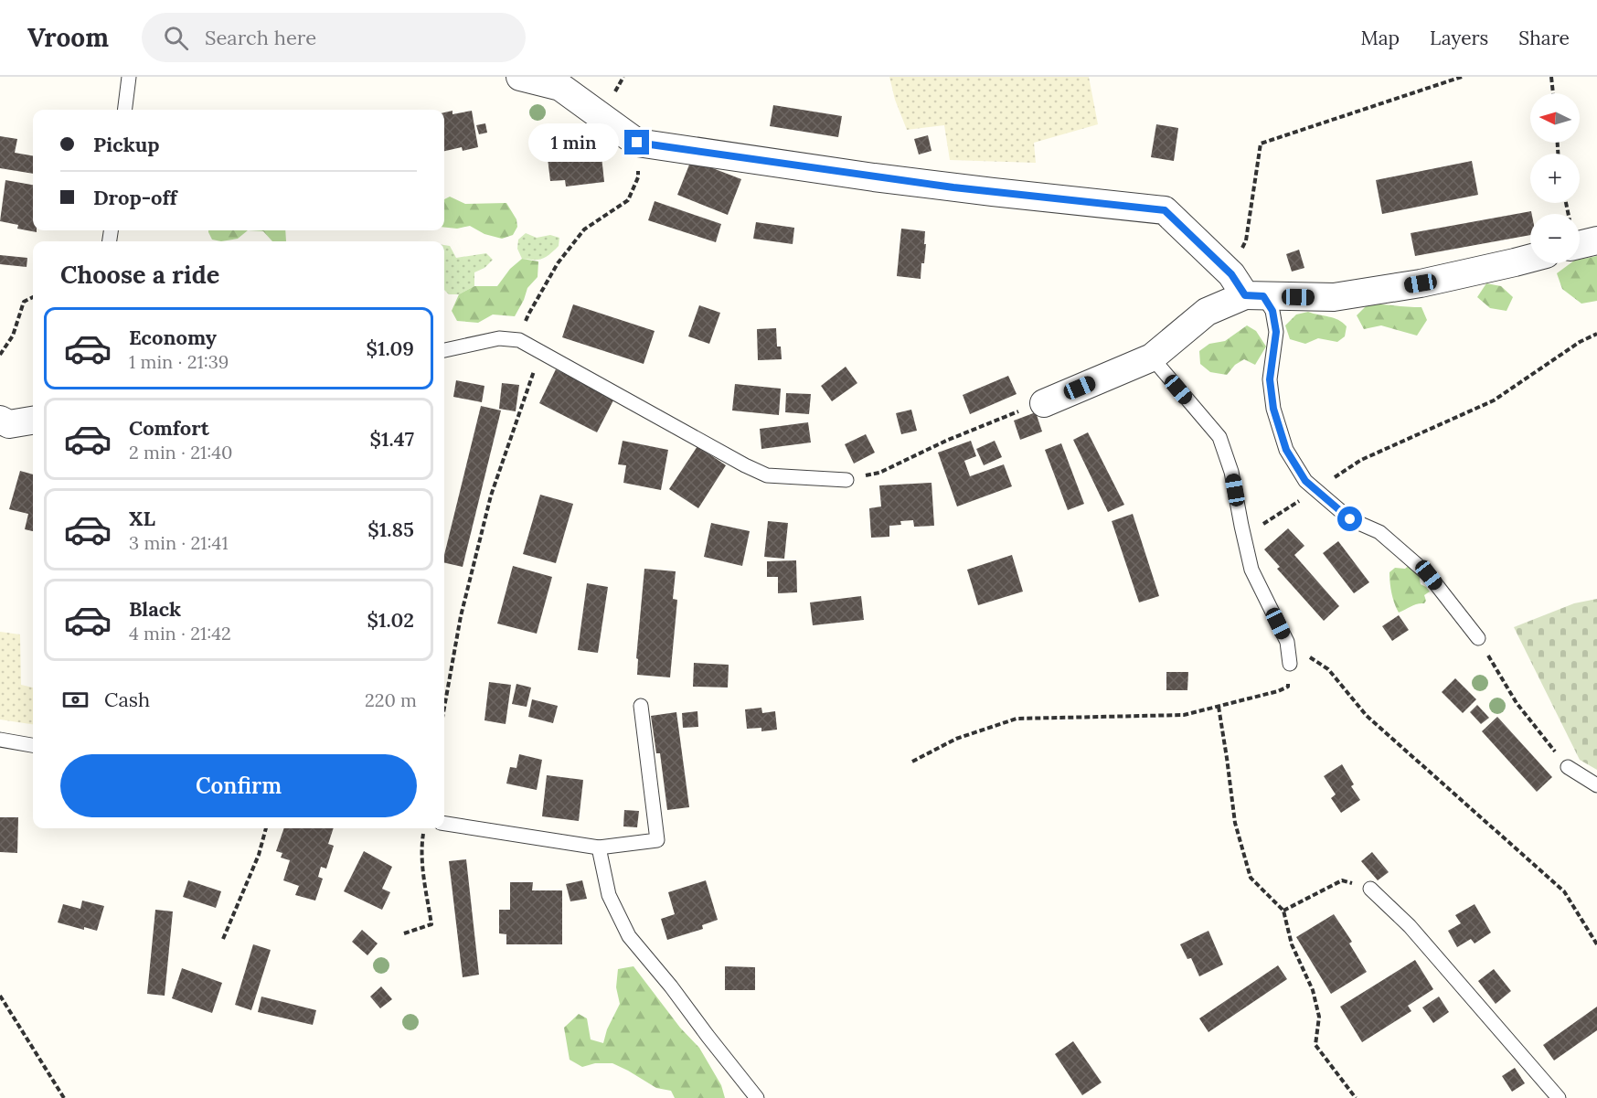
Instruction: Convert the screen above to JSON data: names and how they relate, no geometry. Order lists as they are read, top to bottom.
{
  "north": "left",
  "page": {
    "header": "Vroom",
    "search": "Search here",
    "nav": ["Map", "Layers", "Share"],
    "map_buttons": ["+", "−"],
    "banner": ["Pickup", "Drop-off"],
    "bubble": "1 min",
    "heading": "Choose a ride",
    "list": [
      {
        "name": "Economy",
        "note": "1 min · 21:39",
        "value": "$1.09"
      },
      {
        "name": "Comfort",
        "note": "2 min · 21:40",
        "value": "$1.47"
      },
      {
        "name": "XL",
        "note": "3 min · 21:41",
        "value": "$1.85"
      },
      {
        "name": "Black",
        "note": "4 min · 21:42",
        "value": "$1.02"
      }
    ],
    "pay": ["Cash", "220 m"],
    "buttons": "Confirm"
  }
}
